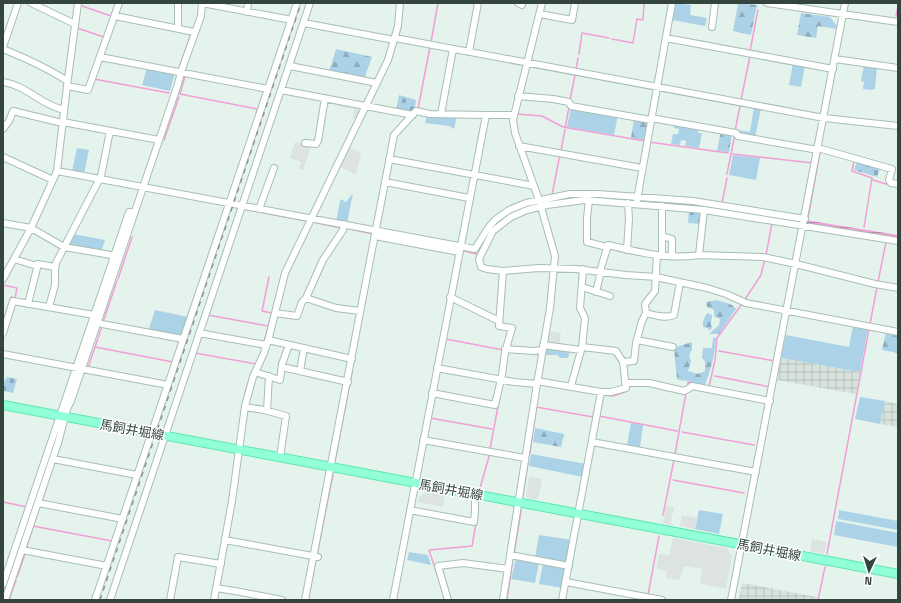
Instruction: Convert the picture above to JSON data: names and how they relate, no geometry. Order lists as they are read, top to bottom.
{
  "streets": {
    "main road": ["馬飼井堀線"]
  },
  "north": "bottom"
}
